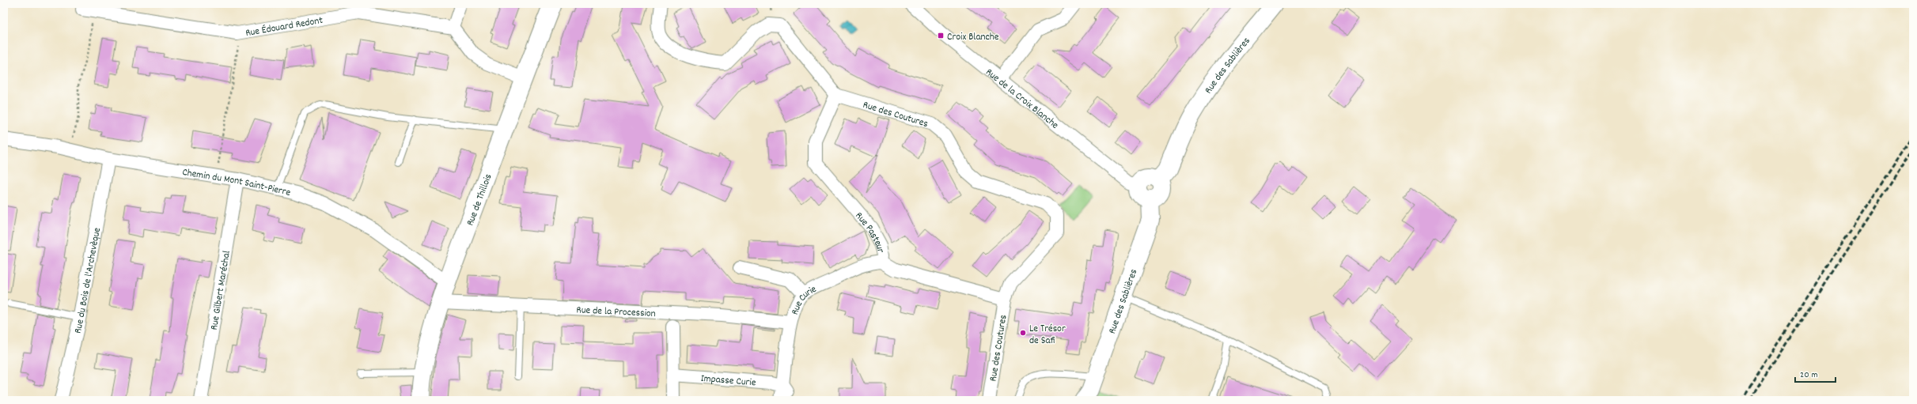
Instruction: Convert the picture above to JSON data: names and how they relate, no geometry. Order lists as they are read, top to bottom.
{
  "streets": {
    "street": [
      "Rue Édouard Redont",
      "Rue des Sablières",
      "Rue de la Croix Blanche",
      "Rue des Coutures",
      "Chemin du Mont Saint-Pierre",
      "Rue de Thillois",
      "Rue Pasteur",
      "Rue du Bois de l'Archevèque",
      "Rue Gilbert Maréchal",
      "Rue Curie",
      "Rue de la Procession",
      "Impasse Curie"
    ]
  },
  "crossings": [
    ["Rue des Sablières", "Rue de la Croix Blanche"],
    ["Rue des Coutures", "Rue Pasteur"],
    ["Chemin du Mont Saint-Pierre", "Rue de Thillois"],
    ["Chemin du Mont Saint-Pierre", "Rue du Bois de l'Archevèque"],
    ["Chemin du Mont Saint-Pierre", "Rue Gilbert Maréchal"],
    ["Rue de Thillois", "Rue de la Procession"],
    ["Rue Pasteur", "Rue Curie"],
    ["Rue Curie", "Rue de la Procession"],
    ["Rue Curie", "Impasse Curie"]
  ],
  "places": {
    "transit": ["Croix Blanche"],
    "other": ["Le Trésor de Safi"]
  },
  "scale_bar": "20 m"
}
